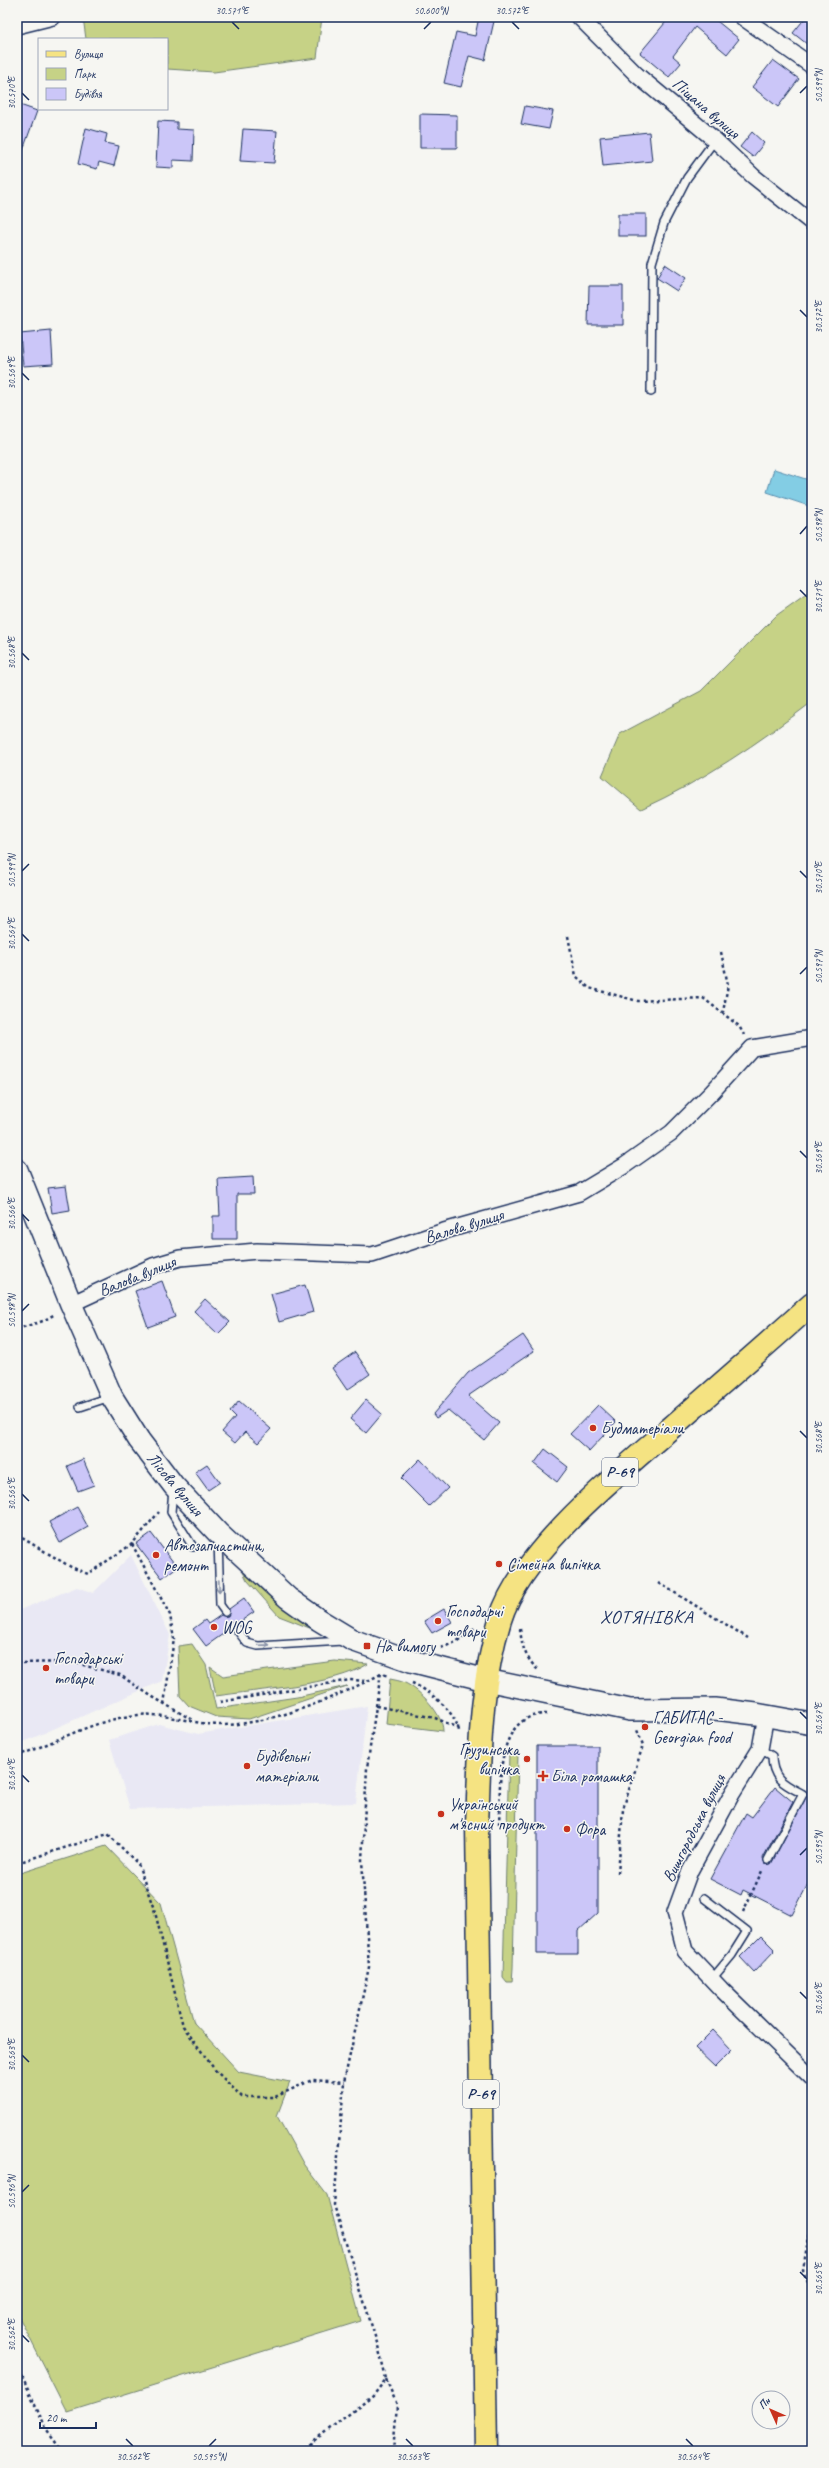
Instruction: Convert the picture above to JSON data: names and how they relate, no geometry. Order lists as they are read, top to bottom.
{
  "streets": {
    "main road": ["Р-69"],
    "street": [
      "Піщана вулиця",
      "Валова вулиця",
      "Лісова вулиця",
      "Вишгородська вулиця"
    ]
  },
  "crossings": [
    ["Валова вулиця", "Лісова вулиця"],
    ["Р-69", "Лісова вулиця"],
    ["Лісова вулиця", "Вишгородська вулиця"]
  ],
  "districts": ["ХОТЯНІВКА"],
  "places": {
    "other": [
      "Будматеріали",
      "Автозапчастини, ремонт",
      "Сімейна випічка",
      "Господарчі товари",
      "WOG",
      "Господарські товари",
      "ГАБИТАС - Georgian food",
      "Грузинська випічка",
      "Будівельні матеріали",
      "Український м'ясний продукт",
      "Фора"
    ],
    "transit": ["На вимогу"],
    "health": ["Біла ромашка"]
  },
  "legend": ["Вулиця", "Парк", "Будівля"],
  "scale_bar": "20 m",
  "north": "top left",
  "coordinates": [
    "30.571°E",
    "50.600°N",
    "30.572°E",
    "50.599°N",
    "30.570°E",
    "30.569°E",
    "50.598°N",
    "30.568°E",
    "30.567°E",
    "50.597°N",
    "30.566°E",
    "30.565°E",
    "30.564°E",
    "50.595°N",
    "30.563°E",
    "50.596°N",
    "30.562°E"
  ]
}
